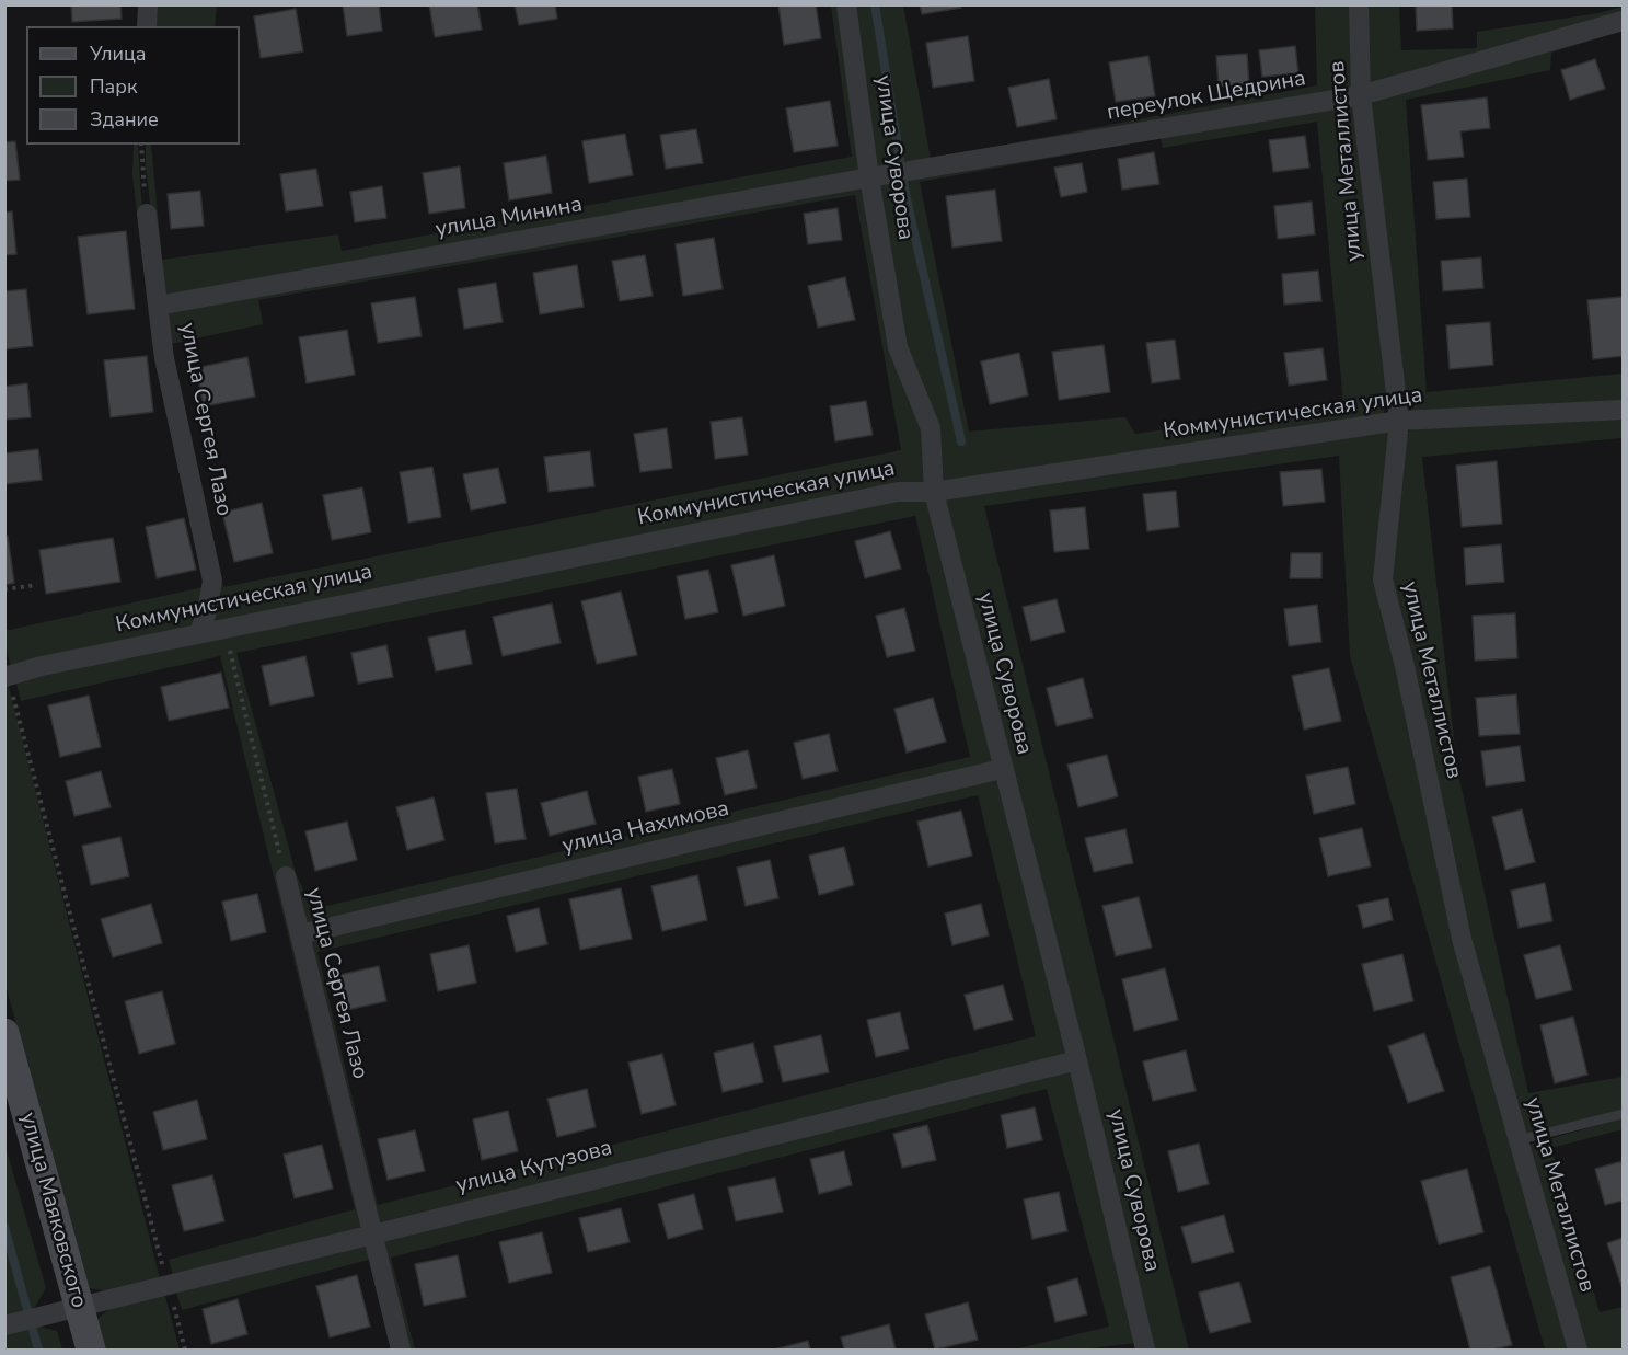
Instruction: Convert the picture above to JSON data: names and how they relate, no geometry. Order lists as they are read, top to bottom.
{
  "streets": {
    "main road": ["улица Маяковского"],
    "street": [
      "переулок Щедрина",
      "улица Суворова",
      "улица Металлистов",
      "улица Минина",
      "Коммунистическая улица",
      "улица Сергея Лазо",
      "улица Нахимова",
      "улица Кутузова"
    ]
  },
  "crossings": [
    ["переулок Щедрина", "улица Суворова"],
    ["переулок Щедрина", "улица Металлистов"],
    ["переулок Щедрина", "улица Минина"],
    ["улица Суворова", "улица Минина"],
    ["улица Суворова", "Коммунистическая улица"],
    ["улица Суворова", "улица Нахимова"],
    ["улица Суворова", "улица Кутузова"],
    ["улица Металлистов", "Коммунистическая улица"],
    ["улица Минина", "улица Сергея Лазо"],
    ["Коммунистическая улица", "улица Сергея Лазо"],
    ["улица Сергея Лазо", "улица Нахимова"],
    ["улица Сергея Лазо", "улица Кутузова"],
    ["улица Кутузова", "улица Маяковского"]
  ],
  "legend": ["Улица", "Парк", "Здание"]
}
